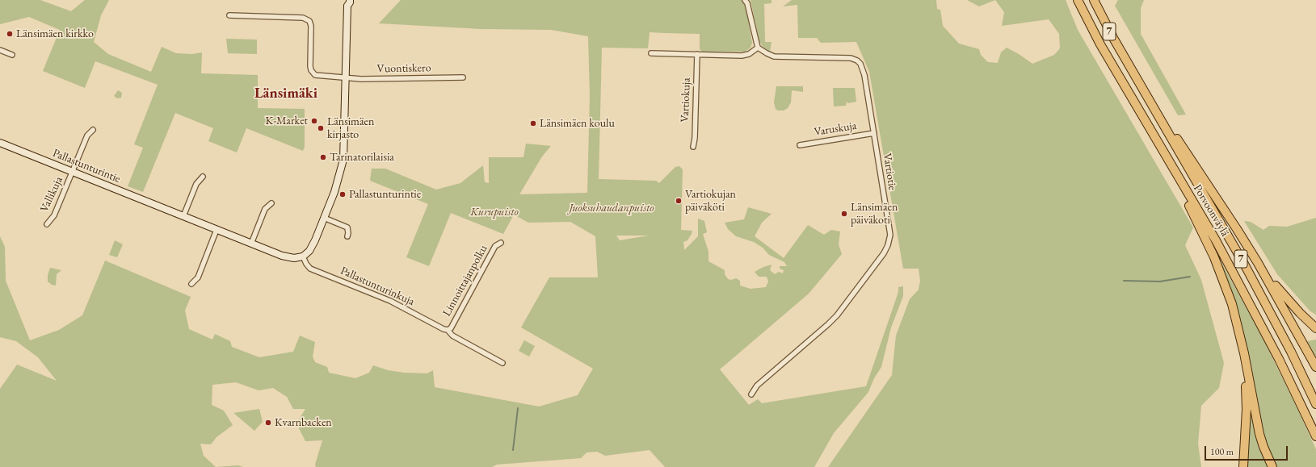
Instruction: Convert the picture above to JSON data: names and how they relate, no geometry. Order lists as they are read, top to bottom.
{
  "streets": {
    "highway": ["7", "Porvoonväylä"],
    "street": [
      "Vuontiskero",
      "Vartiokuja",
      "Varuskuja",
      "Pallastunturintie",
      "Vartiotie",
      "Vallikuja",
      "Linnoittajanpolku",
      "Pallastunturinkuja"
    ]
  },
  "crossings": [
    ["Varuskuja", "Vartiotie"],
    ["Pallastunturintie", "Vallikuja"],
    ["Pallastunturintie", "Pallastunturinkuja"],
    ["Linnoittajanpolku", "Pallastunturinkuja"]
  ],
  "districts": ["Länsimäki"],
  "parks": ["Juoksuhaudanpuisto", "Kurupuisto"],
  "places": [
    "Länsimäen kirkko",
    "K-Market",
    "Länsimäen koulu",
    "Länsimäen kirjasto",
    "Tarinatorilaisia",
    "Pallastunturintie",
    "Vartiokujan päiväköti",
    "Länsimäen päiväkoti",
    "Kvarnbacken"
  ],
  "scale_bar": "100 m"
}
